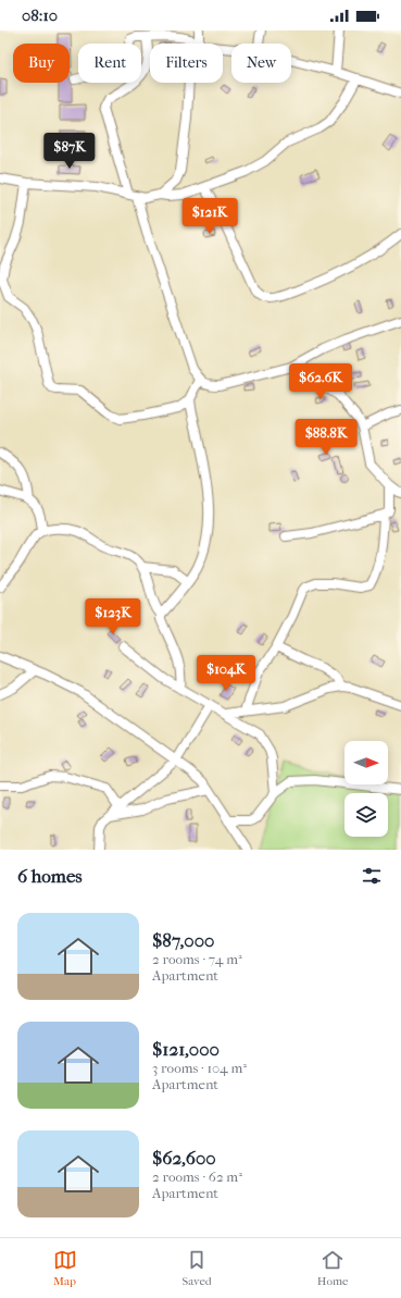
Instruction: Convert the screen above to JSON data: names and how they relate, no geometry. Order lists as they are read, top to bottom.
{
  "north": "right",
  "page": {
    "status": "08:10",
    "chip": [
      "Buy",
      "Rent",
      "Filters",
      "New"
    ],
    "price": [
      "$87K",
      "$121K",
      "$62.6K",
      "$88.8K",
      "$123K",
      "$104K"
    ],
    "heading": "6 homes",
    "list": [
      {
        "name": "$87,000",
        "note": "2 rooms · 74 m² · Apartment"
      },
      {
        "name": "$121,000",
        "note": "3 rooms · 104 m² · Apartment"
      },
      {
        "name": "$62,600",
        "note": "2 rooms · 62 m² · Apartment"
      }
    ],
    "tabs": ["Map", "Saved", "Home"]
  }
}
